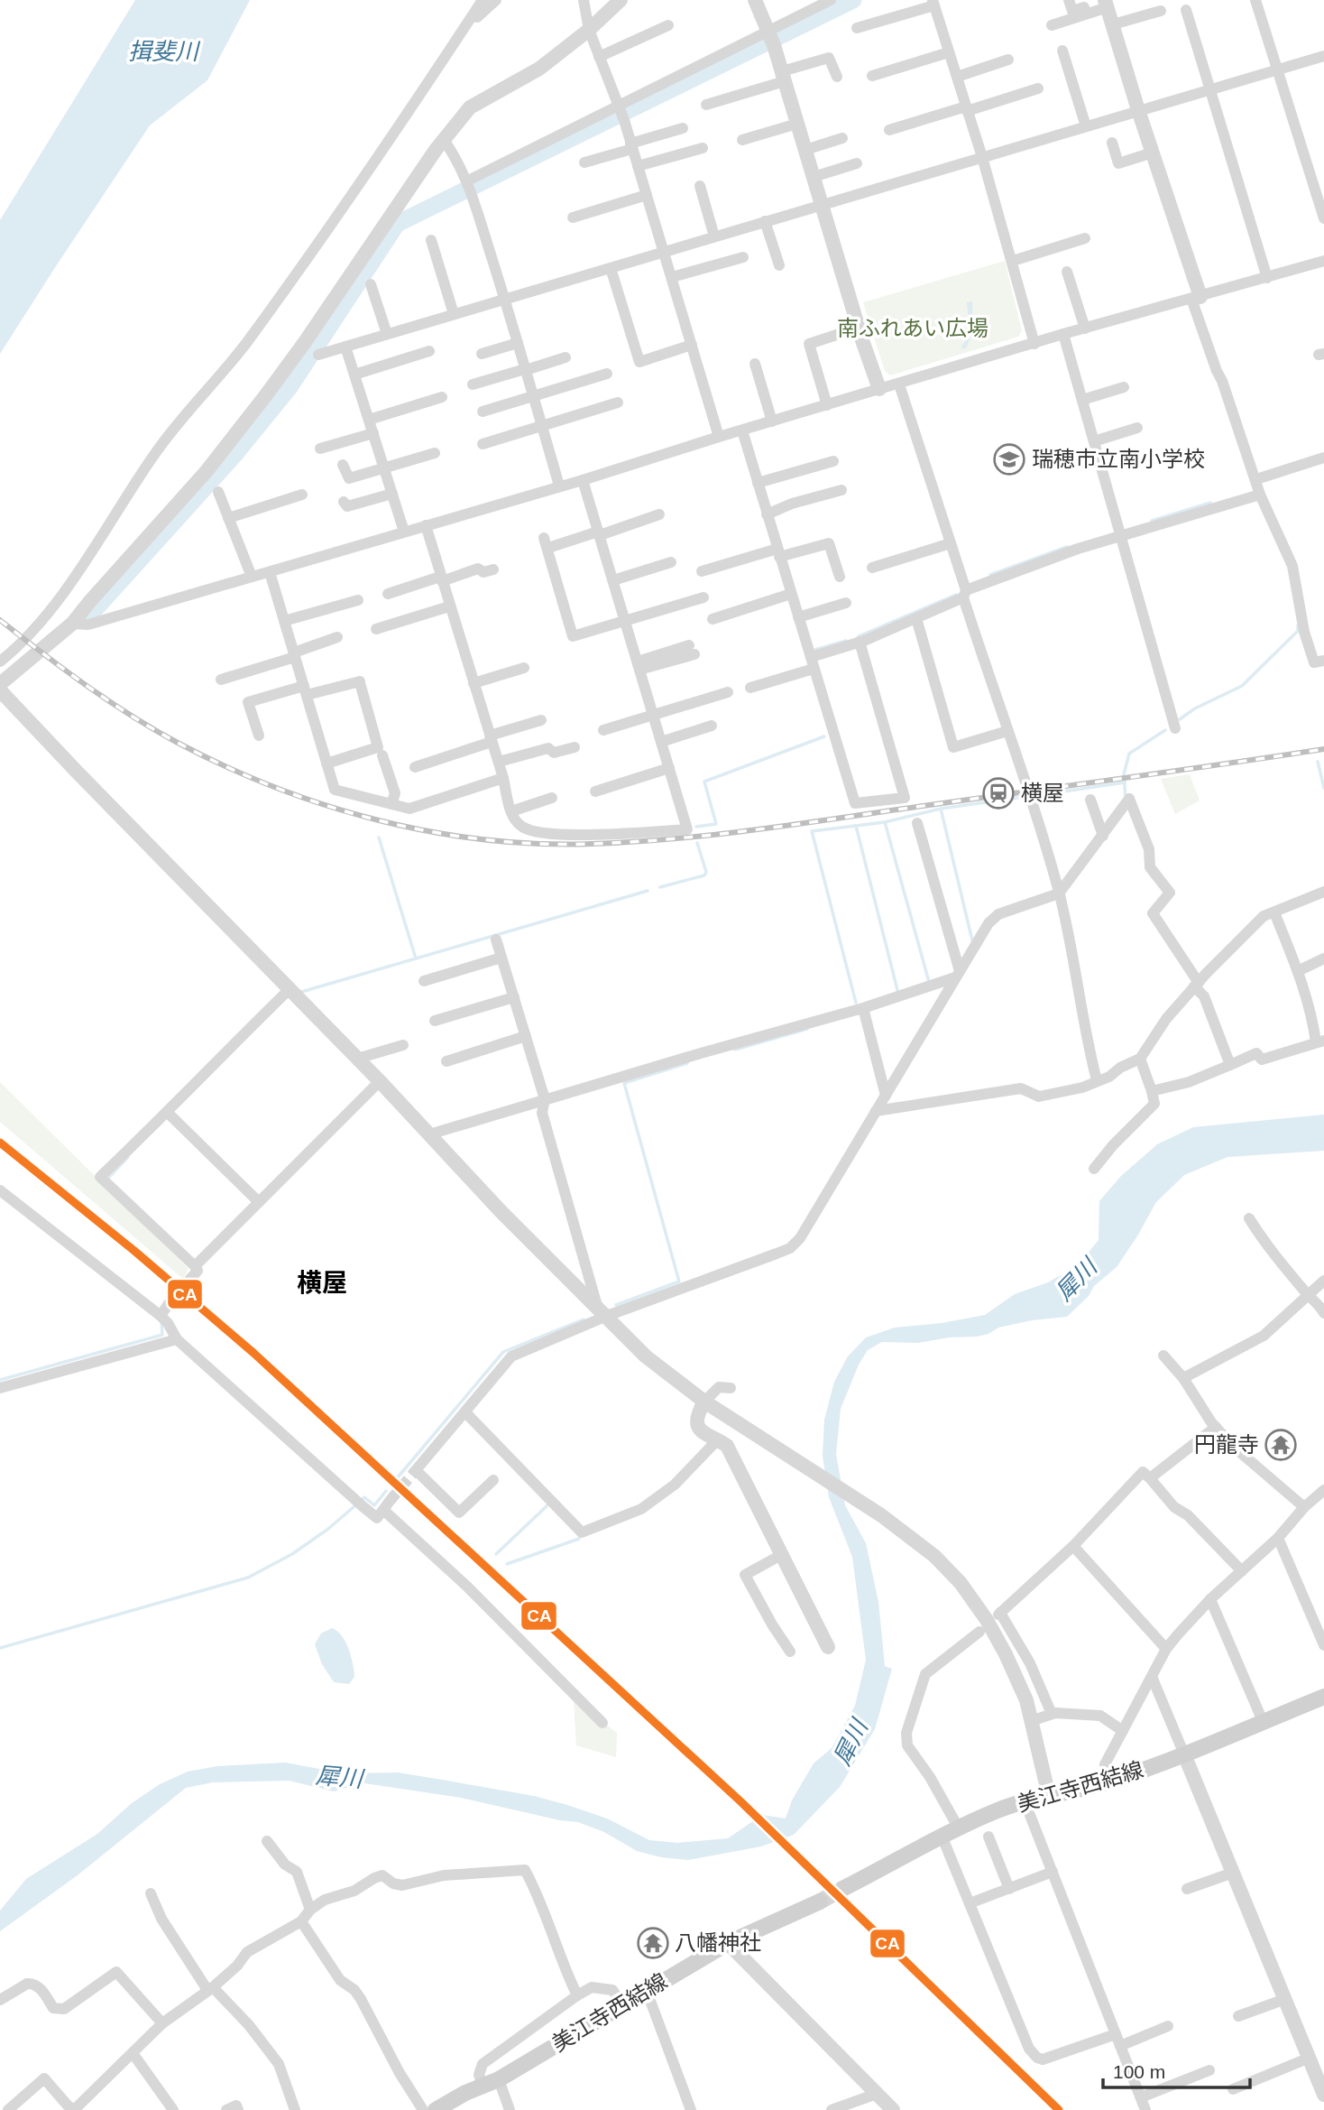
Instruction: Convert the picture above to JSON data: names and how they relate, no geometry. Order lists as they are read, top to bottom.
{
  "streets": {
    "main road": ["美江寺西結線"]
  },
  "districts": ["横屋"],
  "water": ["揖斐川", "犀川"],
  "parks": ["南ふれあい広場"],
  "places": {
    "school or university": ["瑞穂市立南小学校"],
    "station": ["横屋"],
    "temple": ["円龍寺", "八幡神社"]
  },
  "lines": ["transit line CA"],
  "scale_bar": "100 m"
}
